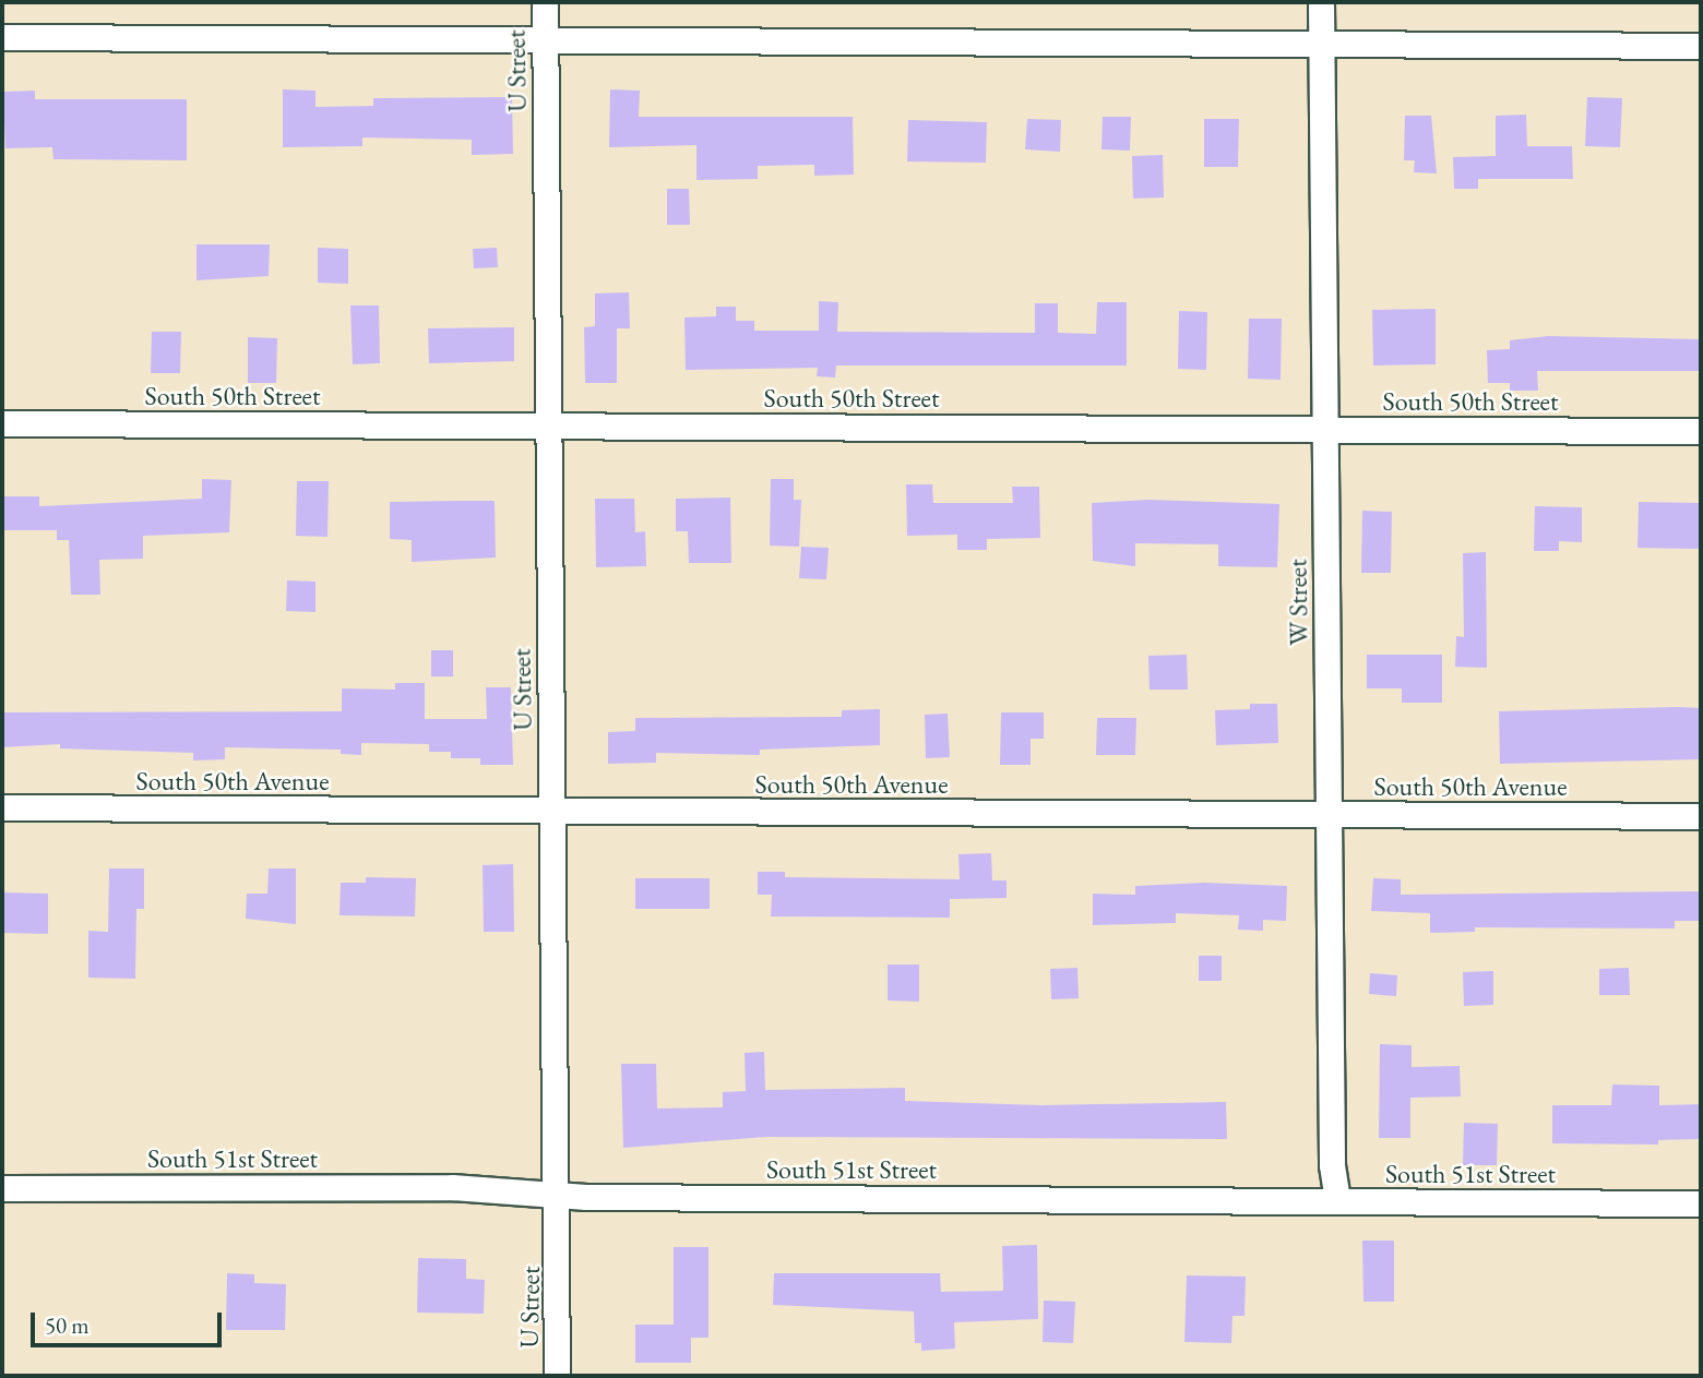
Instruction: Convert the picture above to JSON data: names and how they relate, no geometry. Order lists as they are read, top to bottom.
{
  "streets": {
    "street": [
      "U Street",
      "South 50th Street",
      "W Street",
      "South 50th Avenue",
      "South 51st Street"
    ]
  },
  "crossings": [
    ["U Street", "South 50th Street"],
    ["U Street", "South 50th Avenue"],
    ["U Street", "South 51st Street"],
    ["South 50th Street", "W Street"],
    ["W Street", "South 50th Avenue"],
    ["W Street", "South 51st Street"]
  ],
  "scale_bar": "50 m"
}
